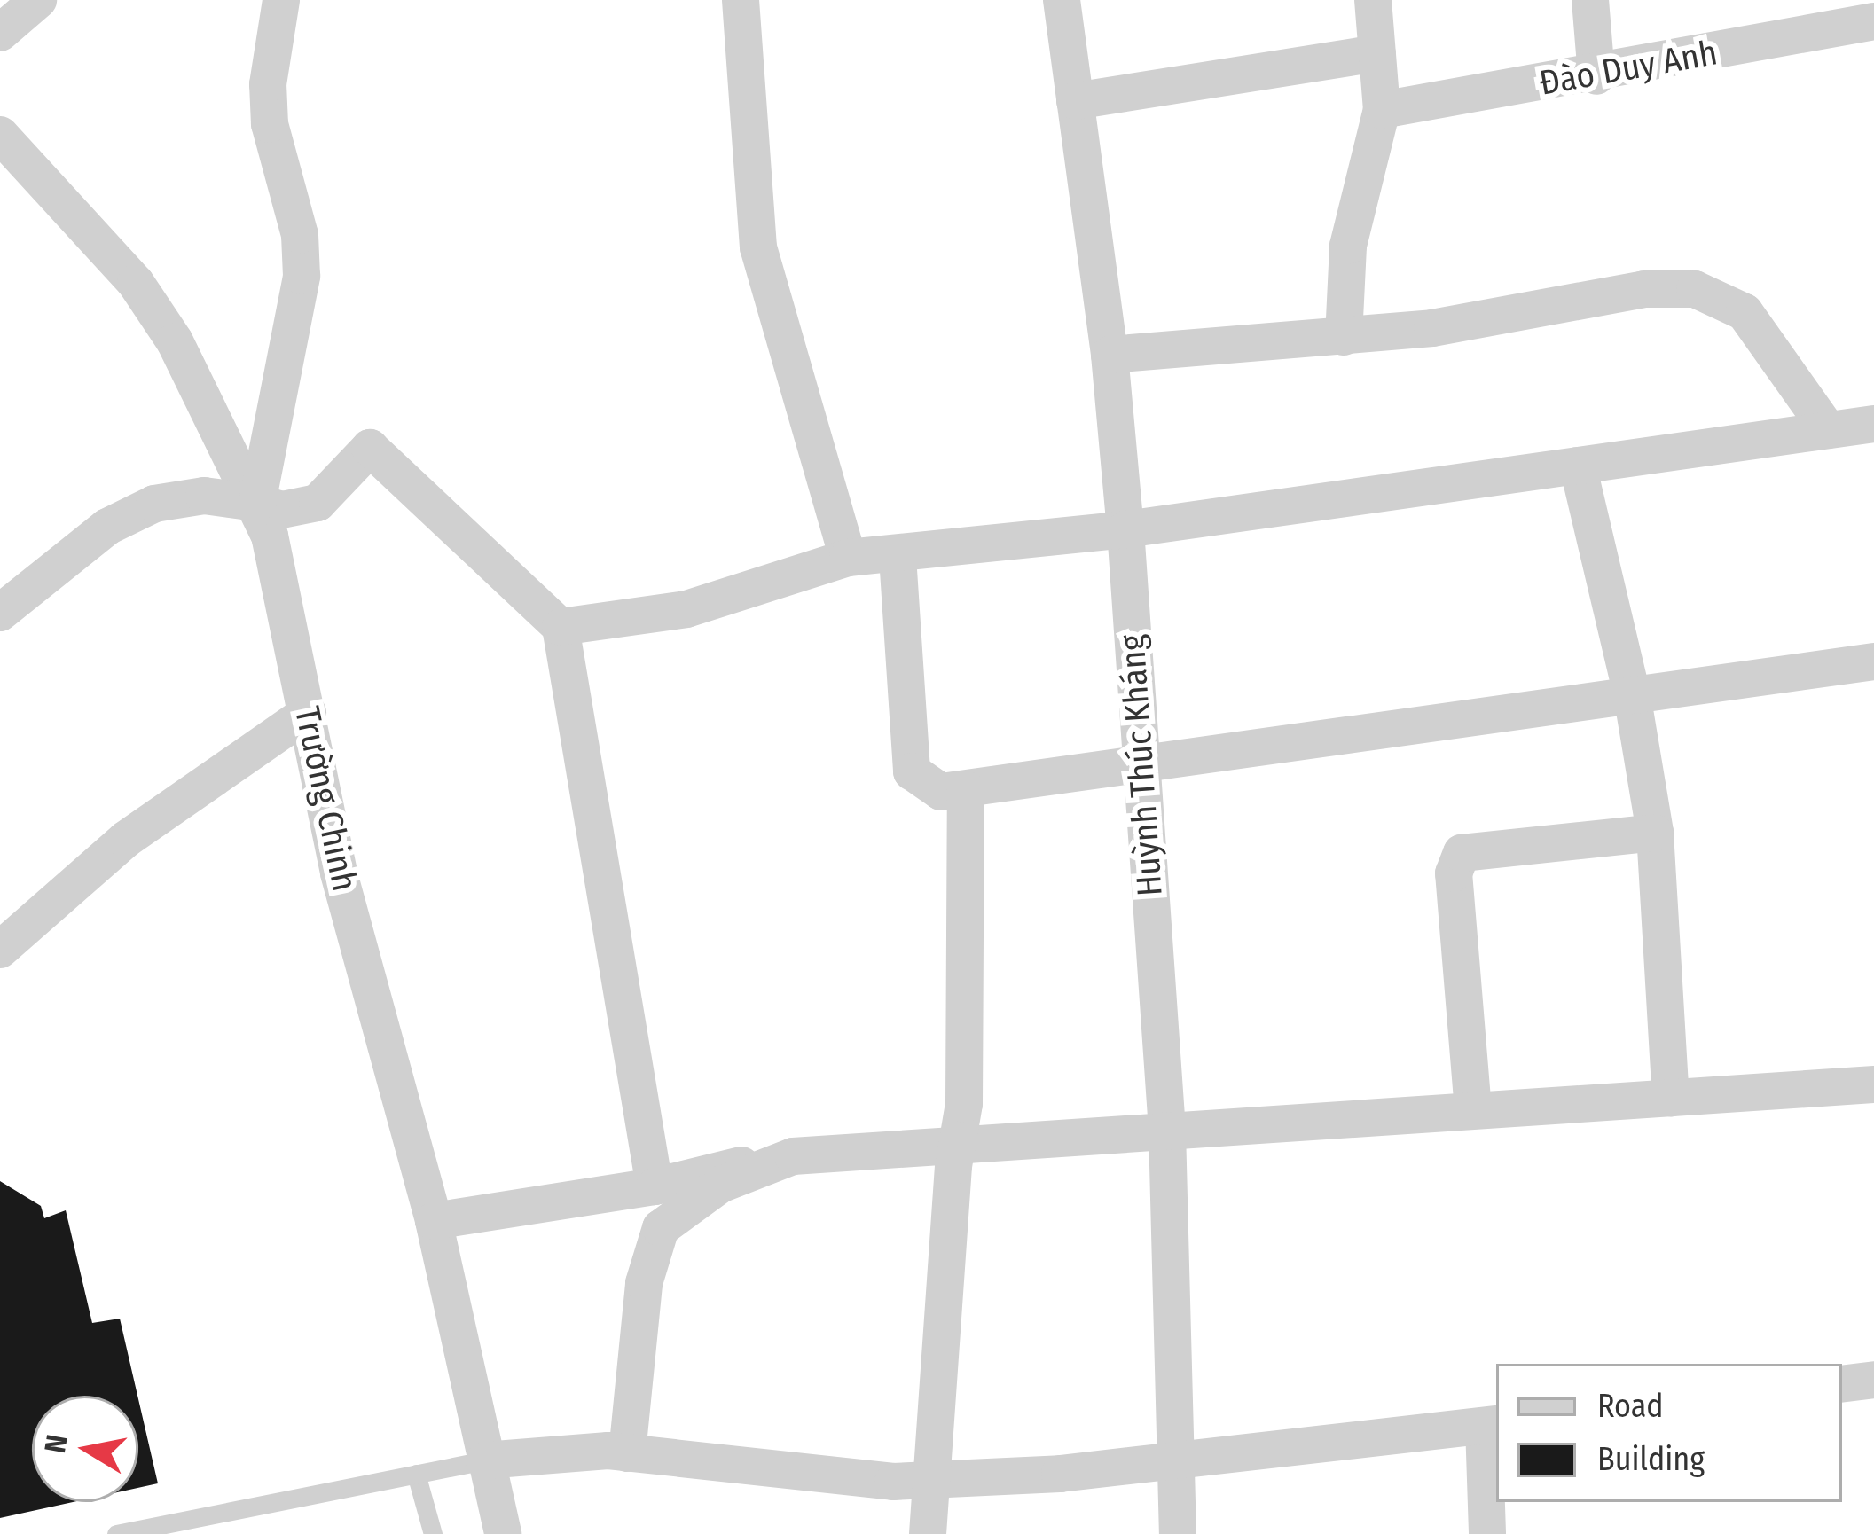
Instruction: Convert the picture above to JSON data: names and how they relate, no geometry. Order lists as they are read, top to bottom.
{
  "streets": {
    "street": ["Đào Duy Anh", "Huỳnh Thúc Kháng", "Trường Chinh"]
  },
  "legend": ["Road", "Building"],
  "north": "left"
}
